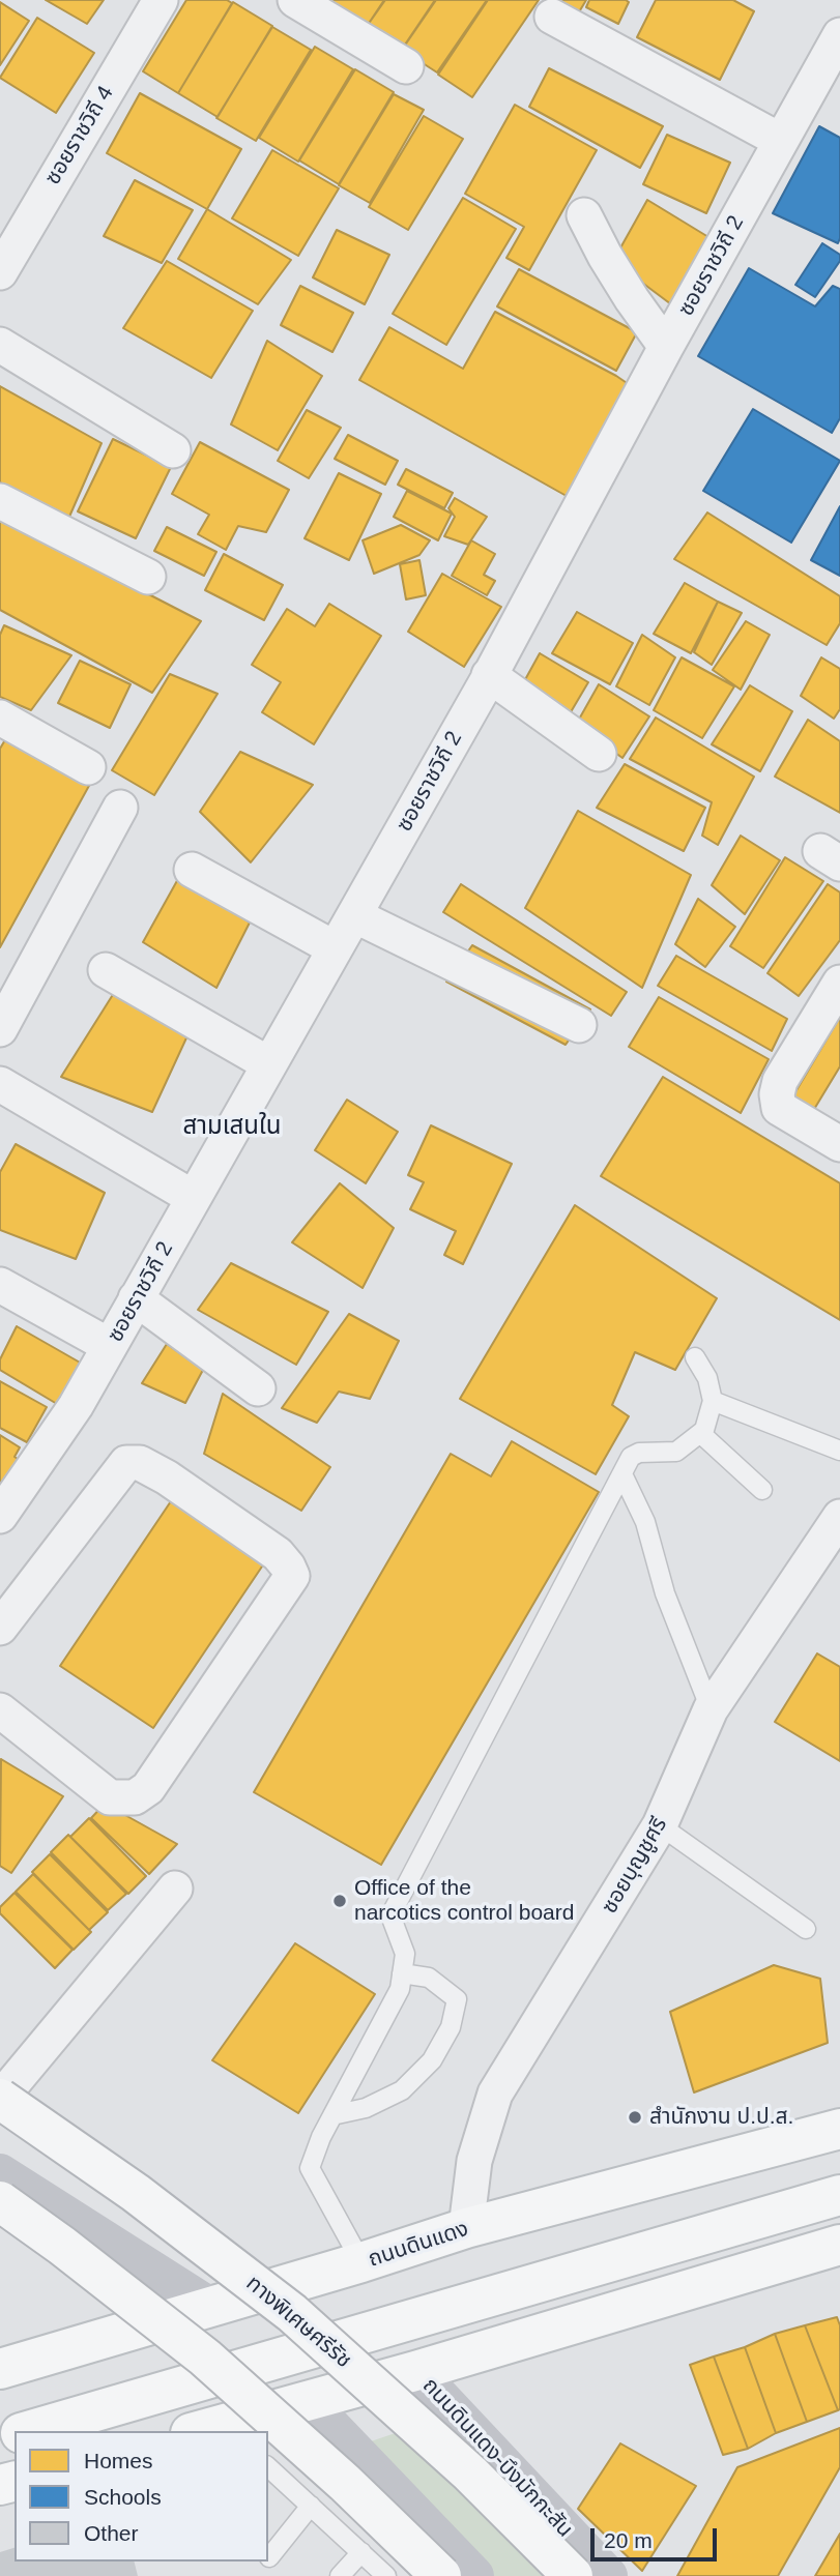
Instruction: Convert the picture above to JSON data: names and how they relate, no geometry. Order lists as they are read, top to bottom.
{
  "streets": {
    "main road": ["ถนนดินแดง", "ทางพิเศษศรีรัช"],
    "street": [
      "ซอยราชวิถี 4",
      "ซอยราชวิถี 2",
      "ซอยบุญชูศรี",
      "ถนนดินแดง-บึงมักกะสัน"
    ]
  },
  "crossings": [
    ["ซอยบุญชูศรี", "ถนนดินแดง"]
  ],
  "districts": ["สามเสนใน"],
  "places": ["Office of the narcotics control board", "สำนักงาน ป.ป.ส."],
  "legend": ["Homes", "Schools", "Other"],
  "scale_bar": "20 m"
}
